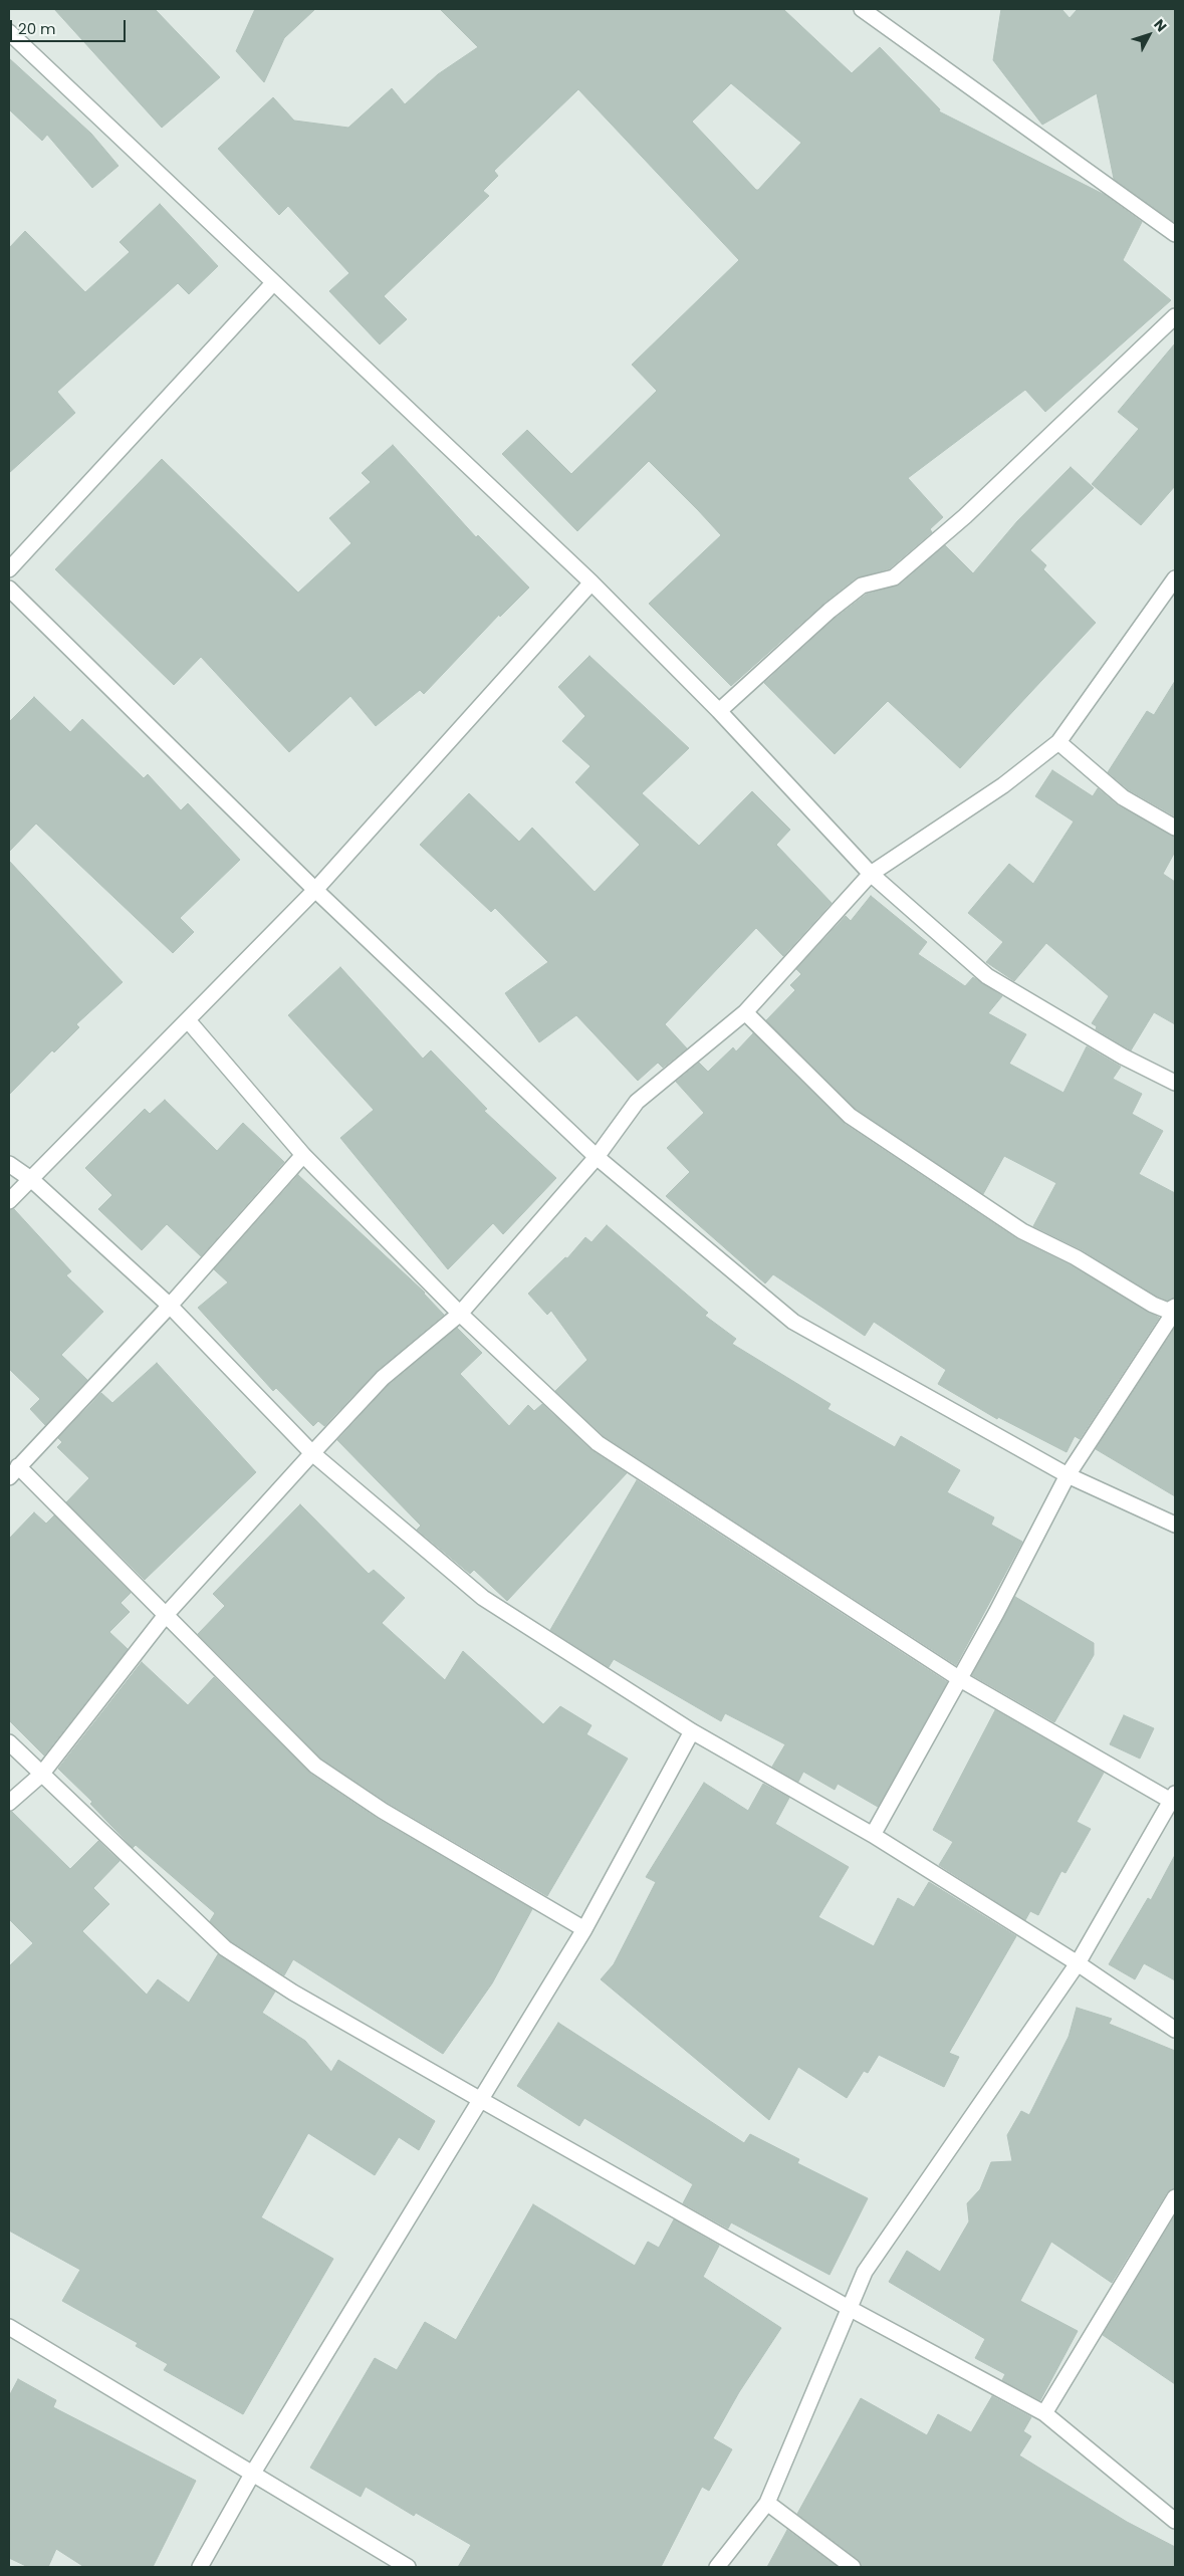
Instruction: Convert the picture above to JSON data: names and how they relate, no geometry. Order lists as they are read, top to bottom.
{
  "scale_bar": "20 m",
  "north": "top right"
}
